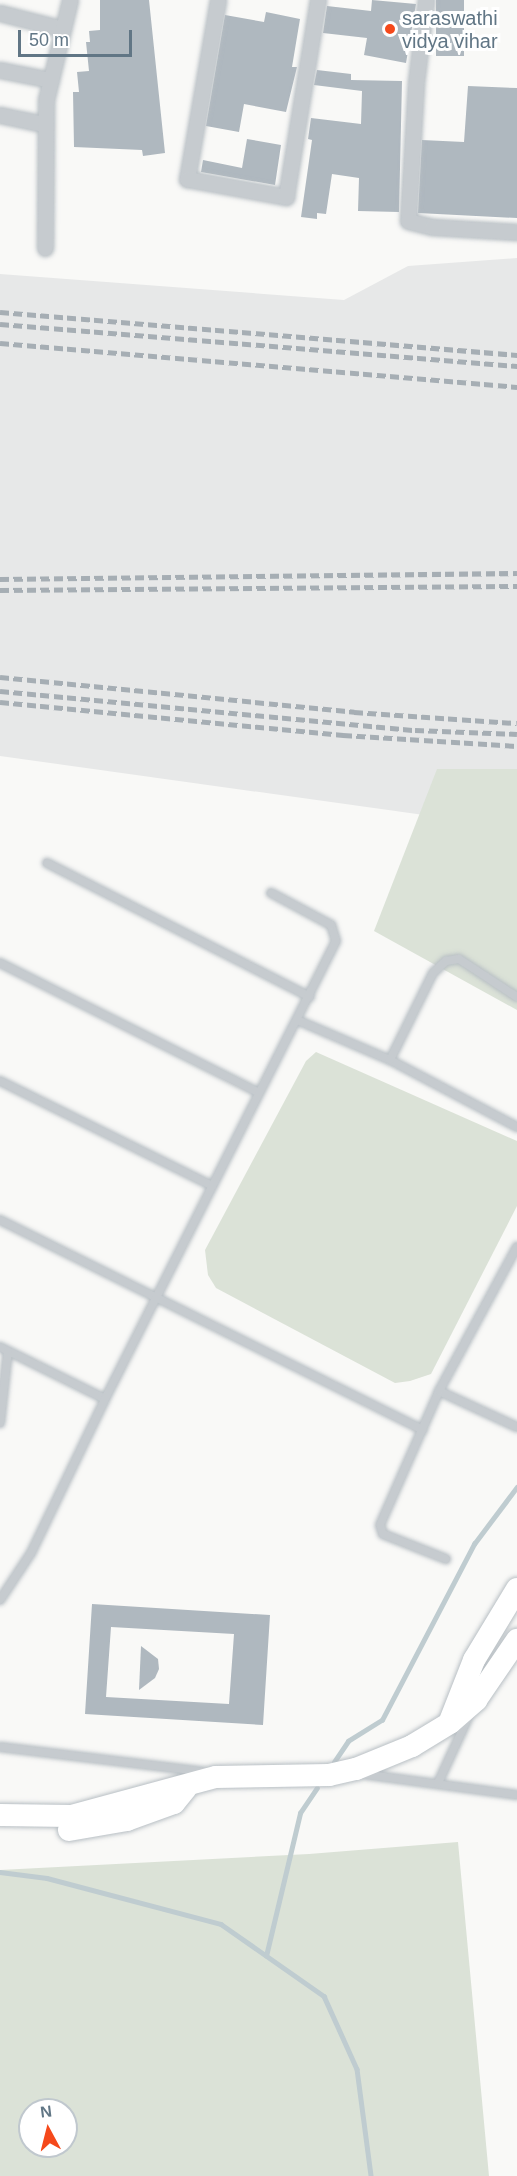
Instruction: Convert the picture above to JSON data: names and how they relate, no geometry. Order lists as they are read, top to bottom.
{
  "places": ["saraswathi vidya vihar"],
  "scale_bar": "50 m",
  "north": "top"
}
